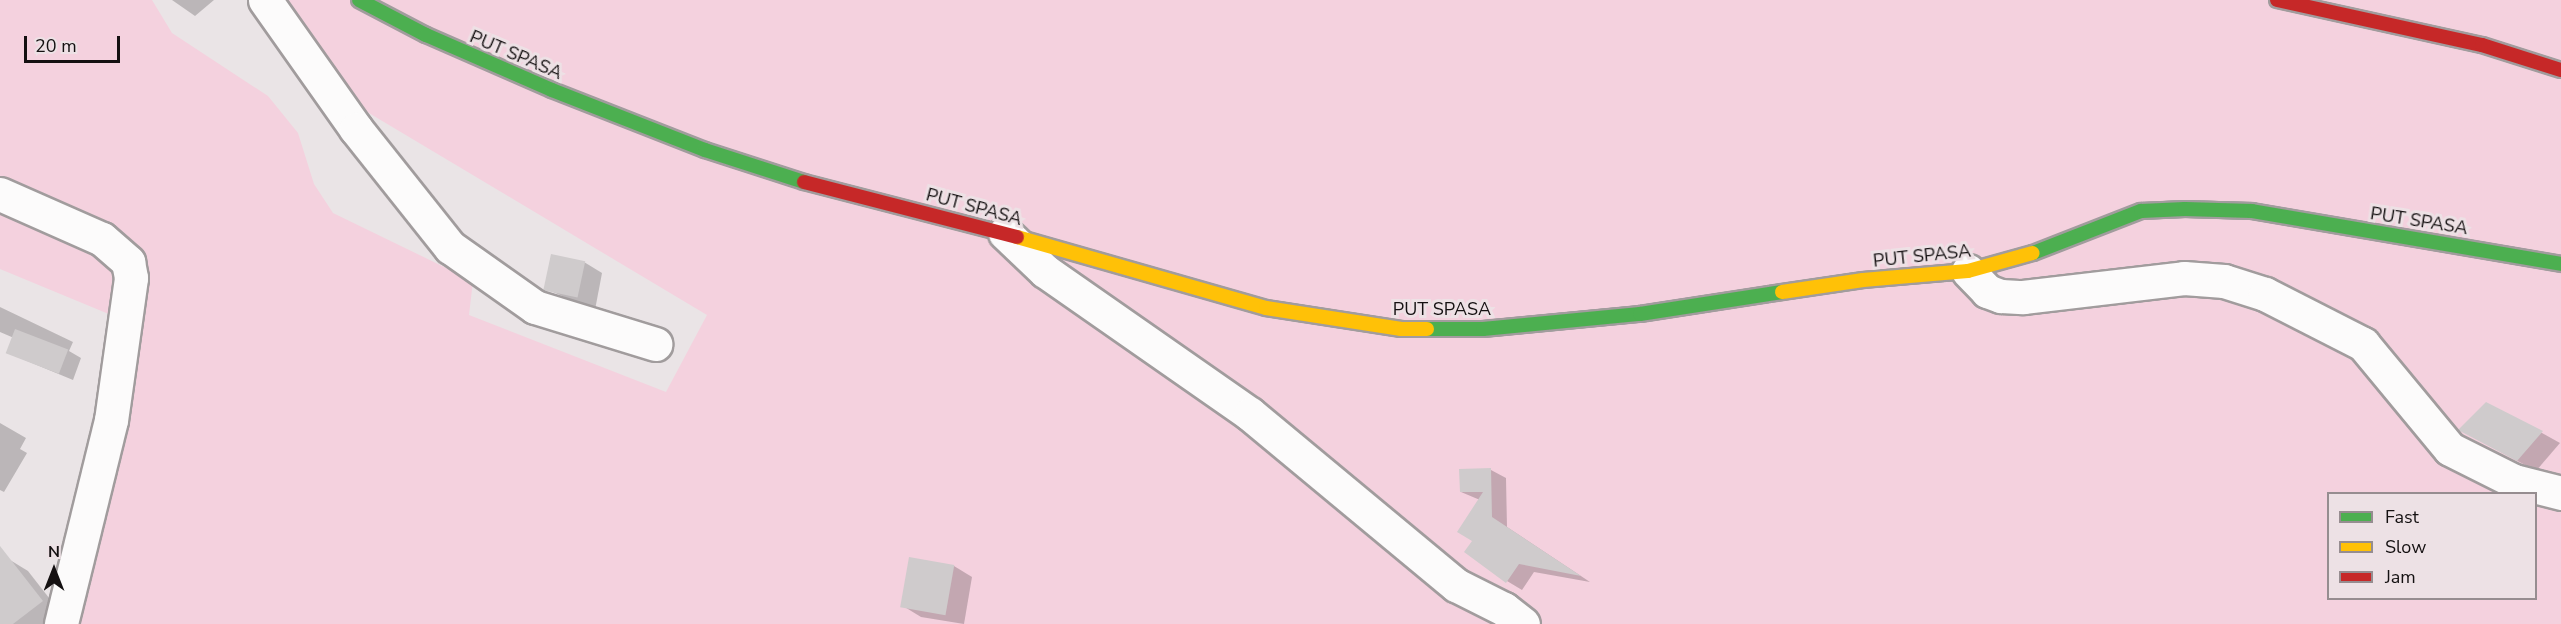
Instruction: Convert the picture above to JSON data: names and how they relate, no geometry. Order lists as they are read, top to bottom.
{
  "streets": {
    "street": ["PUT SPASA"]
  },
  "legend": ["Fast", "Slow", "Jam"],
  "scale_bar": "20 m",
  "north": "top"
}
